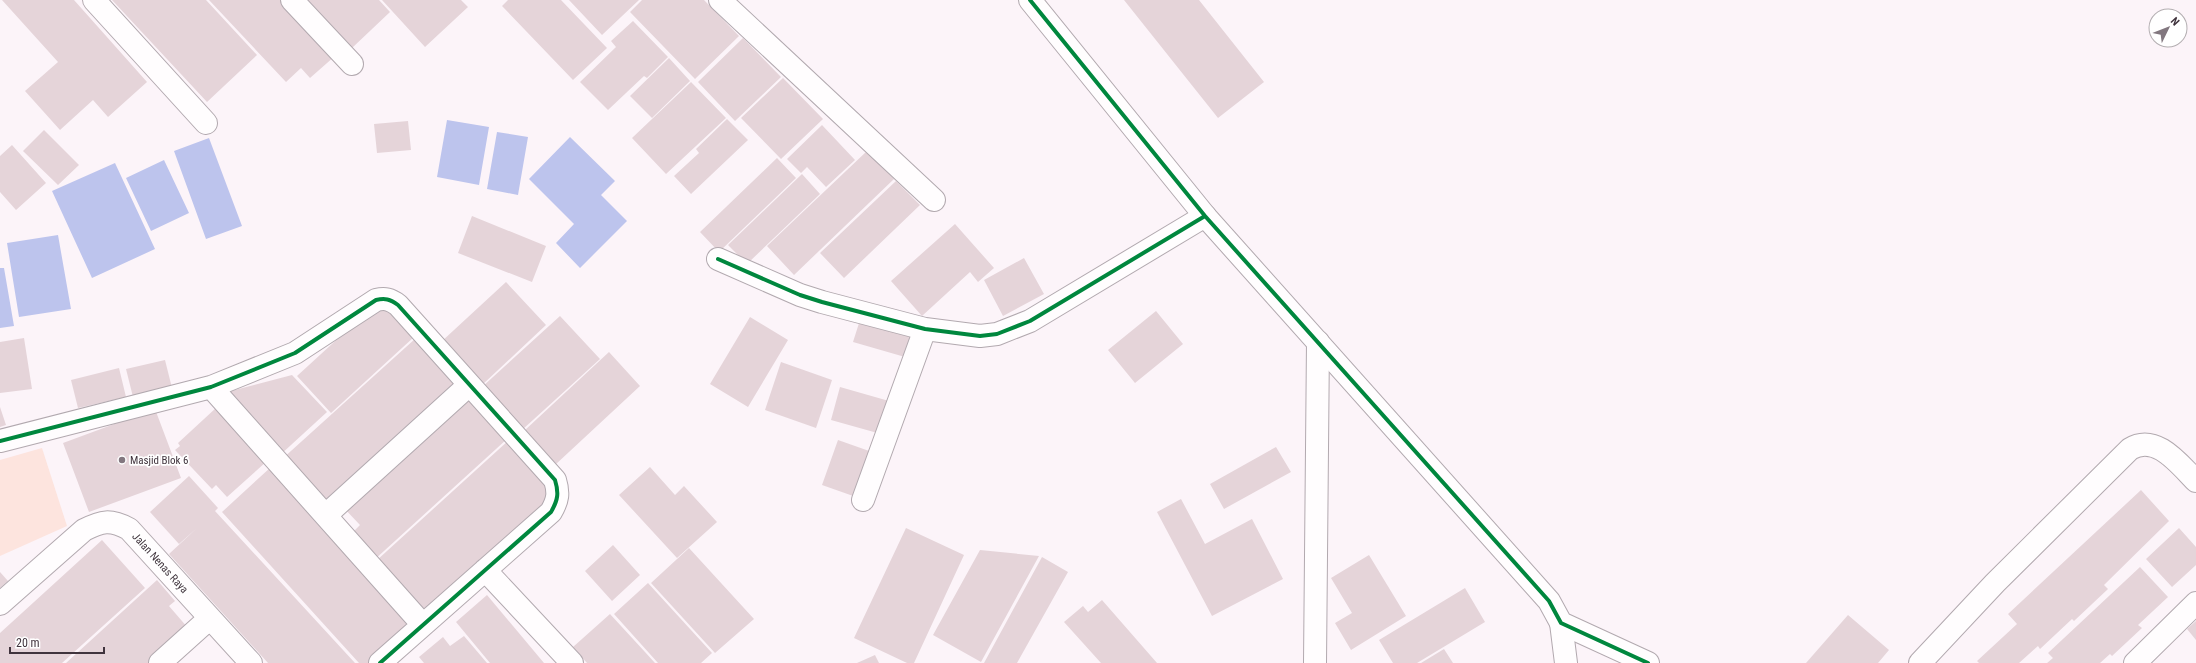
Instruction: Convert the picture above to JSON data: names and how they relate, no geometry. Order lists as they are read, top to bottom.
{
  "streets": {
    "street": ["Jalan Nenas Raya"]
  },
  "places": ["Masjid Blok 6"],
  "scale_bar": "20 m",
  "north": "top right"
}
